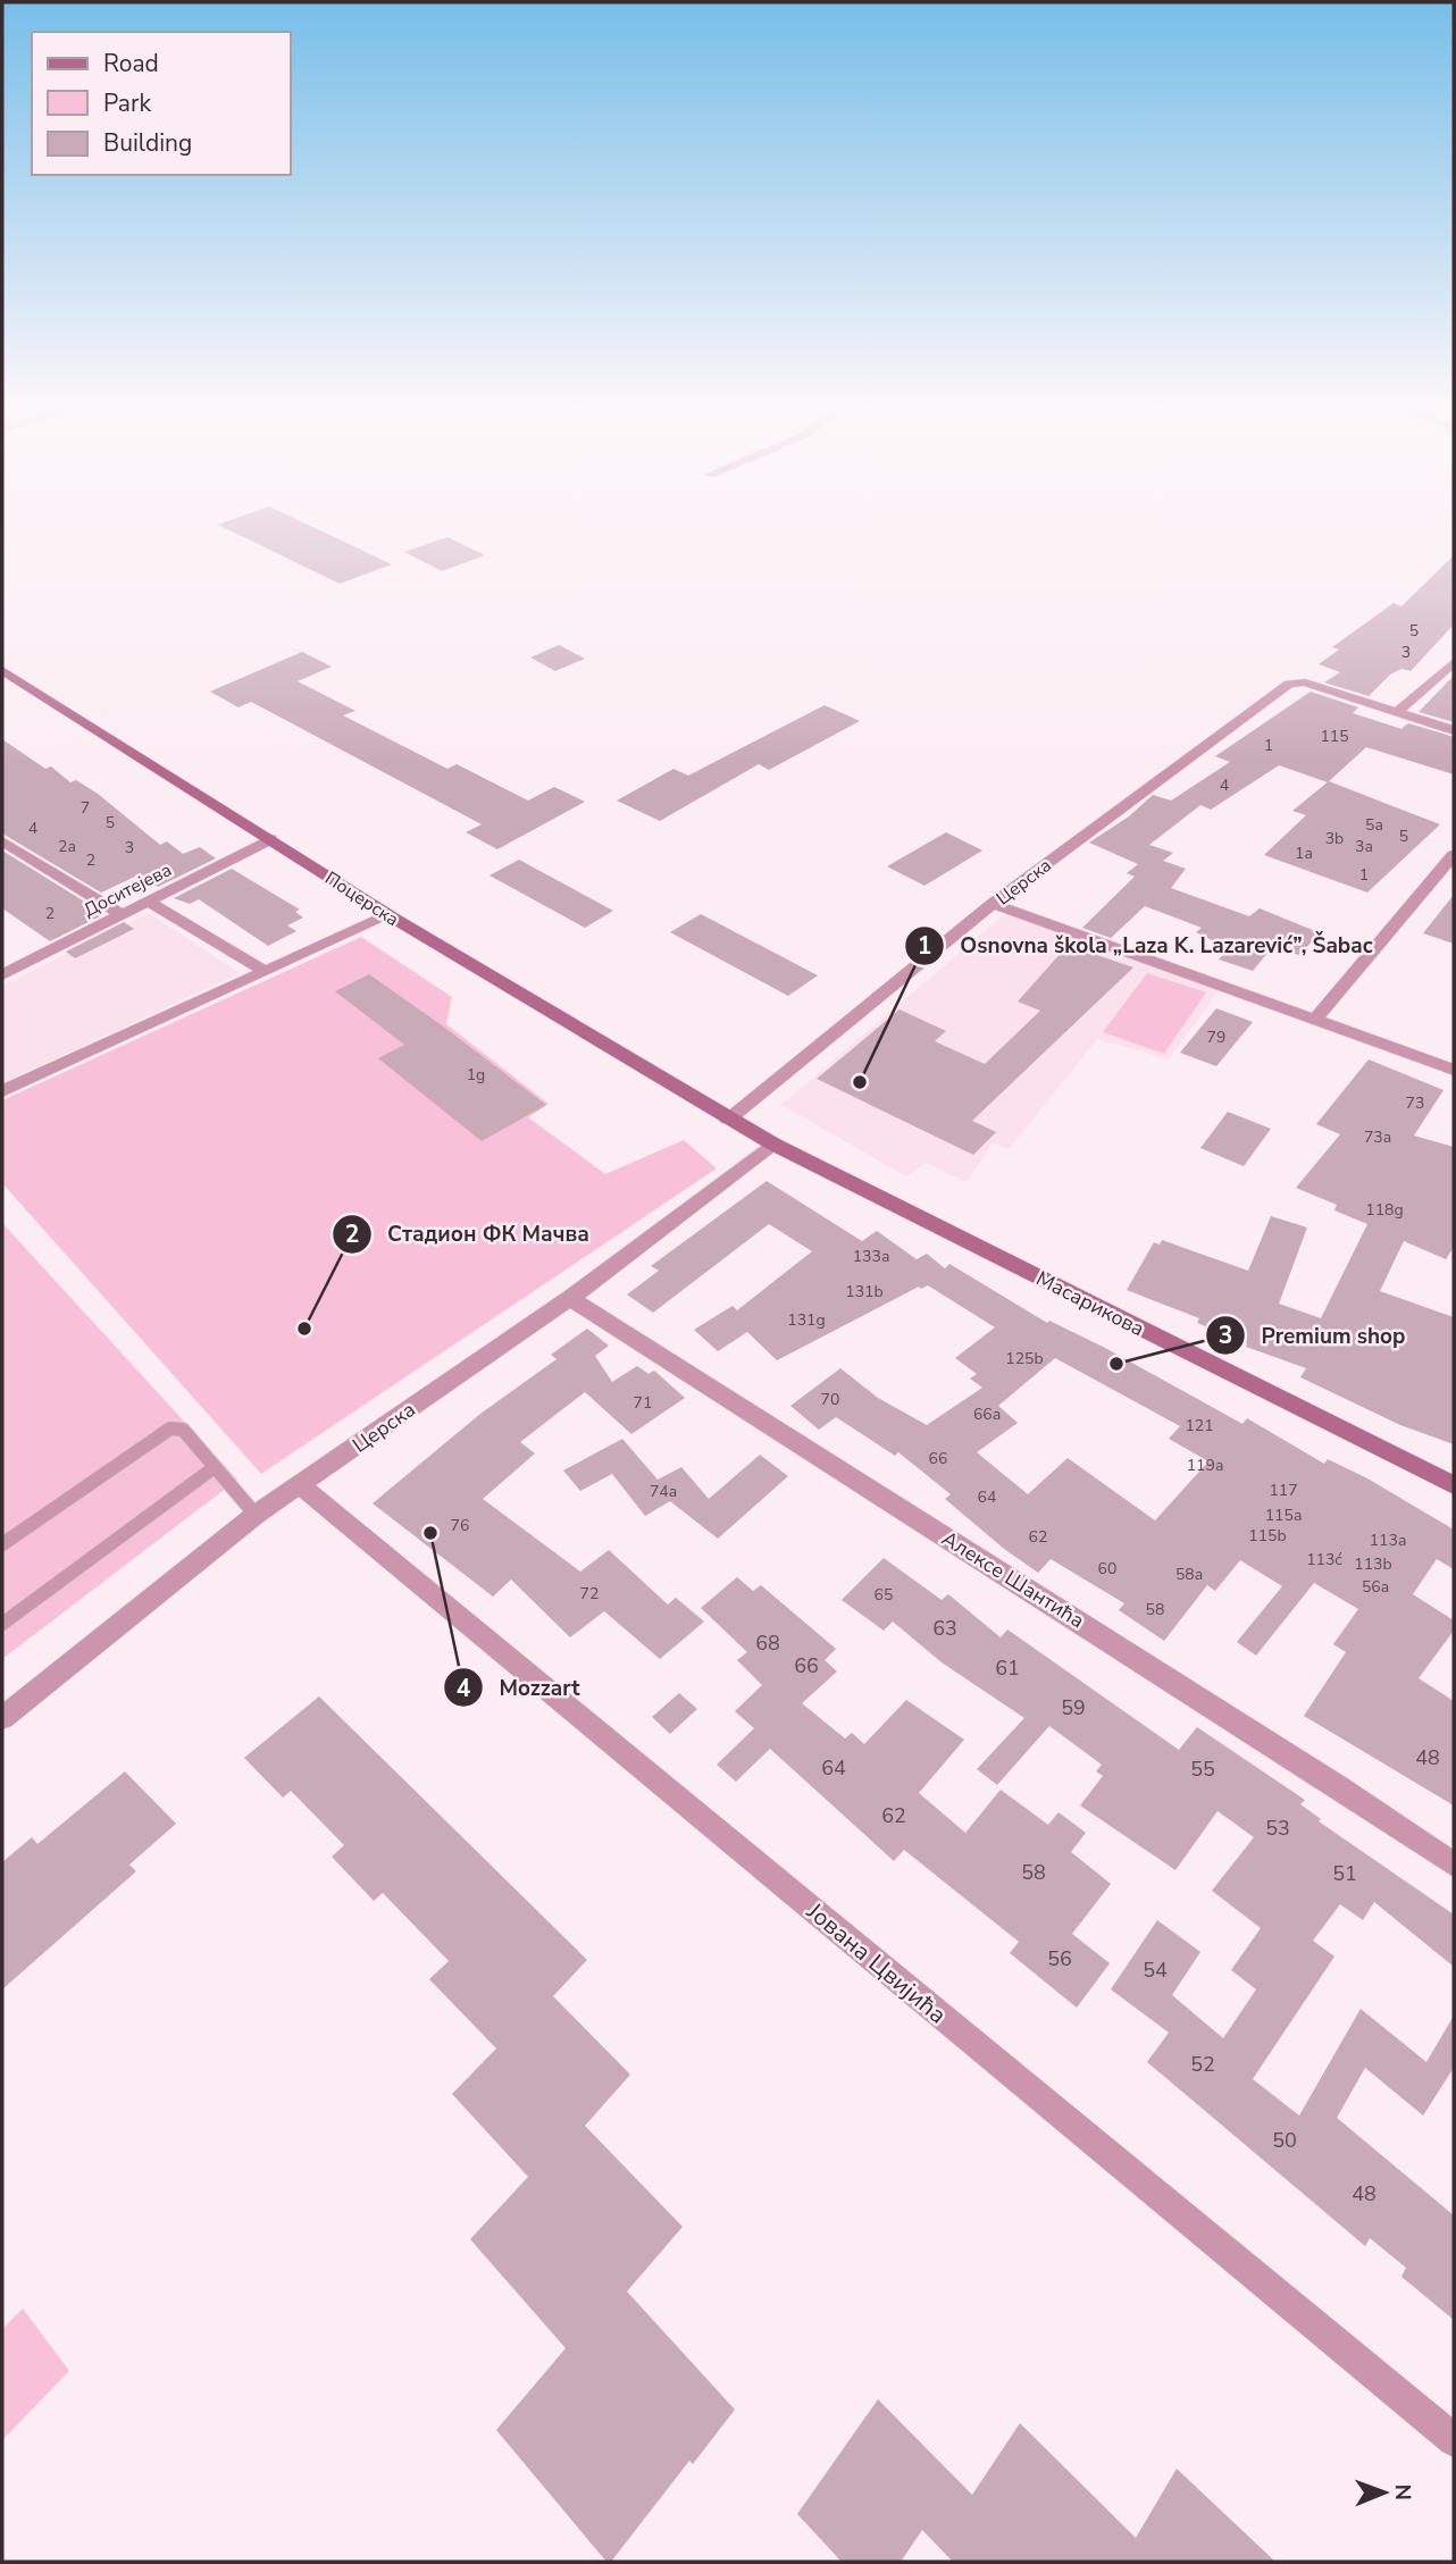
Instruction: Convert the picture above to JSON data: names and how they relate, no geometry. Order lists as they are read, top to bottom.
{
  "streets": {
    "main road": ["Поцерска", "Масарикова"],
    "street": [
      "Церска",
      "Доситејева",
      "Алексе Шантића",
      "Јована Цвијића"
    ]
  },
  "crossings": [
    ["Церска", "Поцерска"],
    ["Церска", "Масарикова"],
    ["Церска", "Алексе Шантића"],
    ["Церска", "Јована Цвијића"],
    ["Доситејева", "Поцерска"],
    ["Поцерска", "Масарикова"]
  ],
  "places": [
    "Osnovna škola „Laza K. Lazarević”, Šabac",
    "Стадион ФК Мачва",
    "Premium shop",
    "Mozzart"
  ],
  "house_numbers": [
    "5",
    "3",
    "115",
    "1",
    "4",
    "7",
    "5",
    "5a",
    "4",
    "5",
    "3b",
    "2a",
    "3a",
    "3",
    "1a",
    "2",
    "1",
    "2",
    "79",
    "1g",
    "73",
    "73a",
    "118g",
    "133a",
    "131b",
    "131g",
    "125b",
    "70",
    "71",
    "66a",
    "121",
    "66",
    "119a",
    "117",
    "74a",
    "64",
    "115a",
    "76",
    "115b",
    "62",
    "113a",
    "113ć",
    "113b",
    "60",
    "58a",
    "56a",
    "72",
    "65",
    "58",
    "63",
    "68",
    "66",
    "61",
    "59",
    "48",
    "64",
    "55",
    "62",
    "53",
    "58",
    "51",
    "56",
    "54",
    "52",
    "50",
    "48"
  ],
  "legend": ["Road", "Park", "Building"],
  "north": "right"
}
